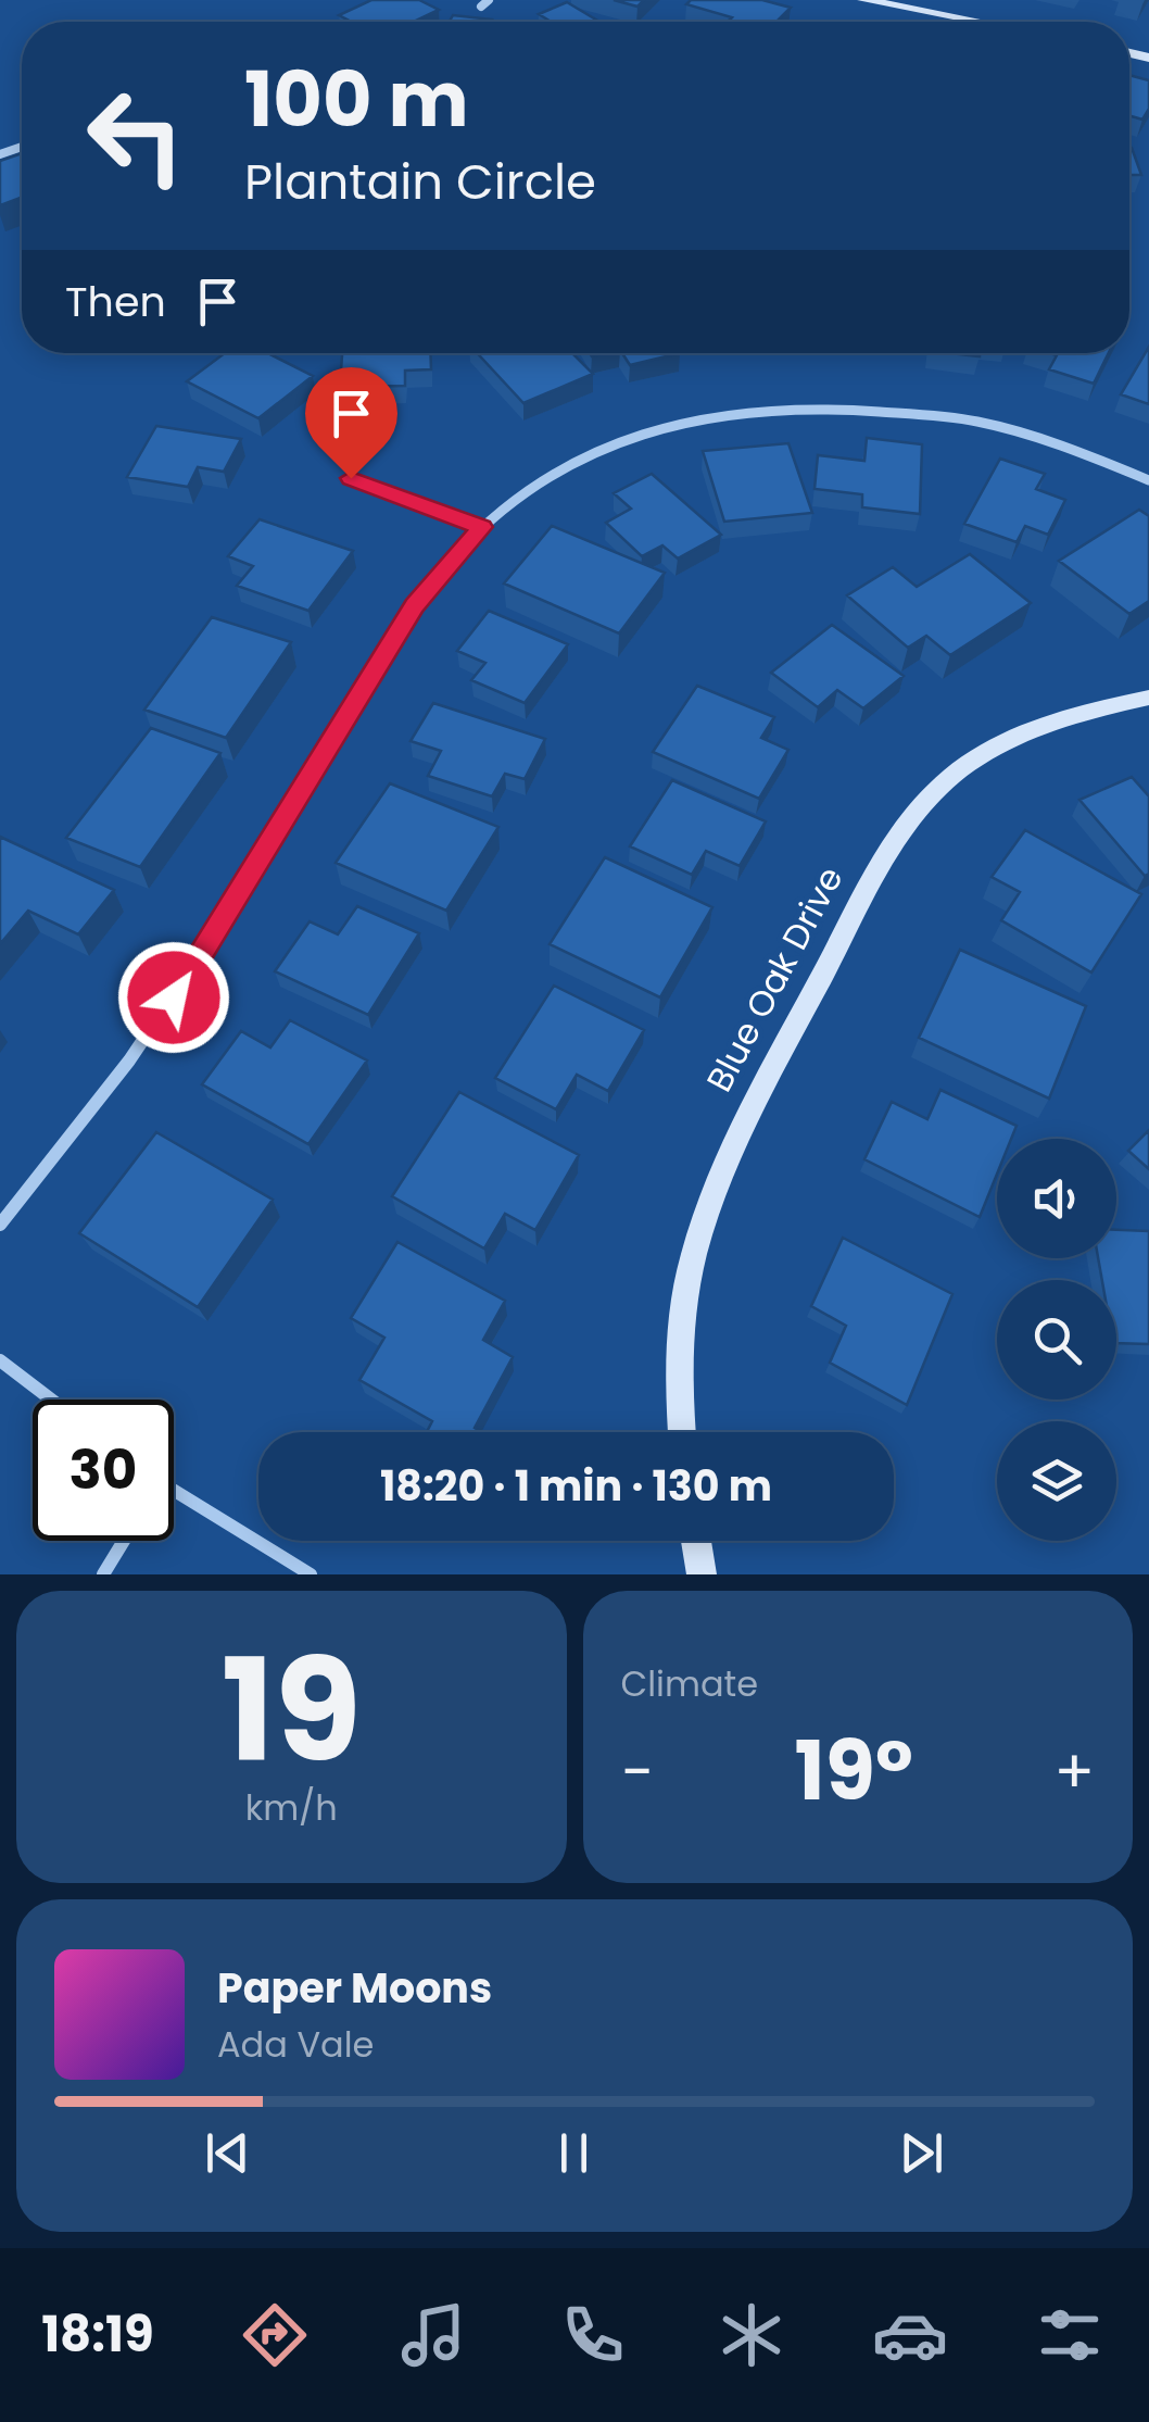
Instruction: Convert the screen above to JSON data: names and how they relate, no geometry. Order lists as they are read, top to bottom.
{
  "streets": {
    "street": ["Blue Oak Drive"]
  },
  "page": {
    "turn": ["100 m", "Plantain Circle"],
    "then": "Then",
    "limit": "30",
    "trip": "18:20 · 1 min · 130 m",
    "tile": [
      ["19", "km/h"],
      "Climate"
    ],
    "heat": ["−", "19°", "+"],
    "song": ["Paper Moons", "Ada Vale"],
    "tabs": "18:19"
  }
}
